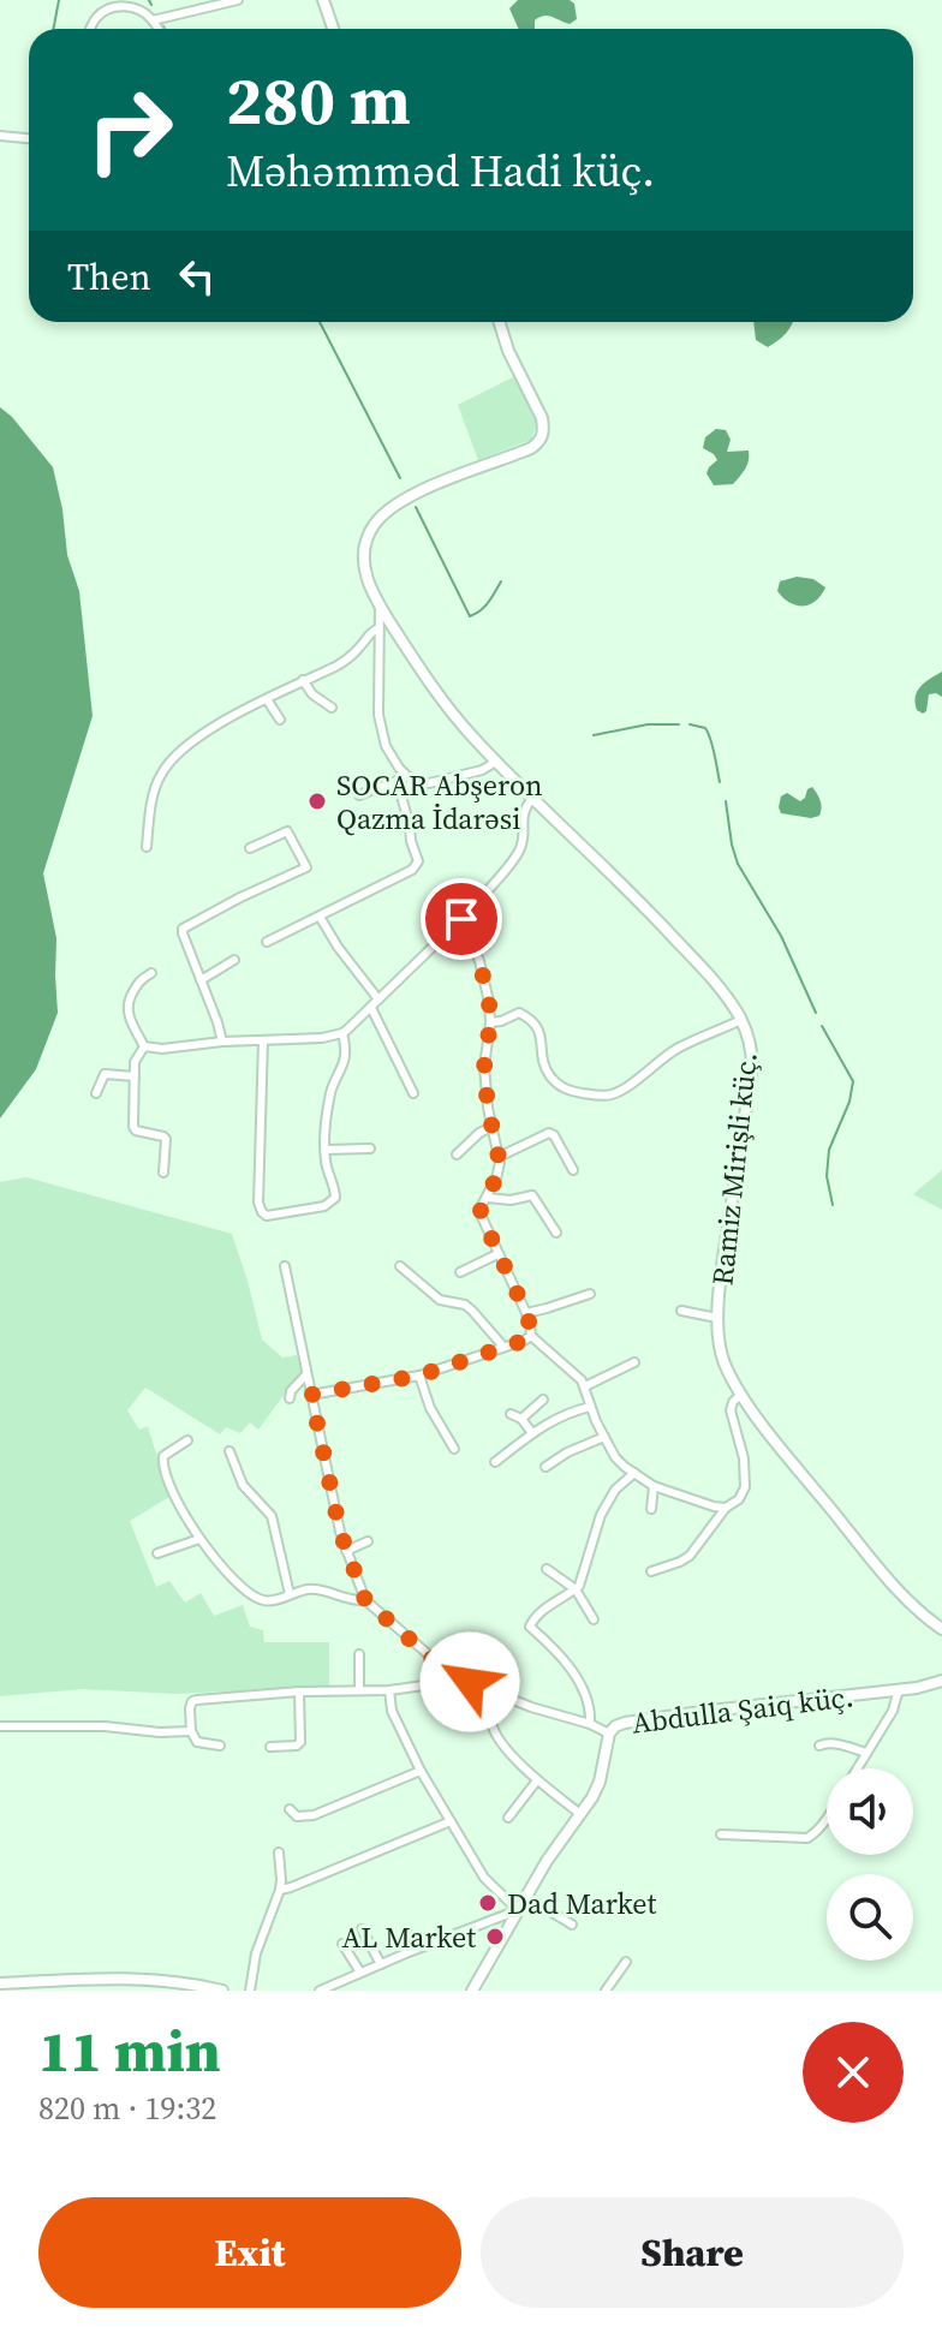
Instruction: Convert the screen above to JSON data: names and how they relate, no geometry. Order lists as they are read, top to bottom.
{
  "streets": {
    "street": ["Ramiz Mirişli küç.", "Abdulla Şaiq küç."]
  },
  "places": ["SOCAR Abşeron Qazma İdarəsi", "Dad Market", "AL Market"],
  "page": {
    "turn": ["280 m", "Məhəmməd Hadi küç."],
    "then": "Then",
    "heading": ["11 min", "820 m · 19:32"],
    "buttons": ["Exit", "Share"]
  }
}
